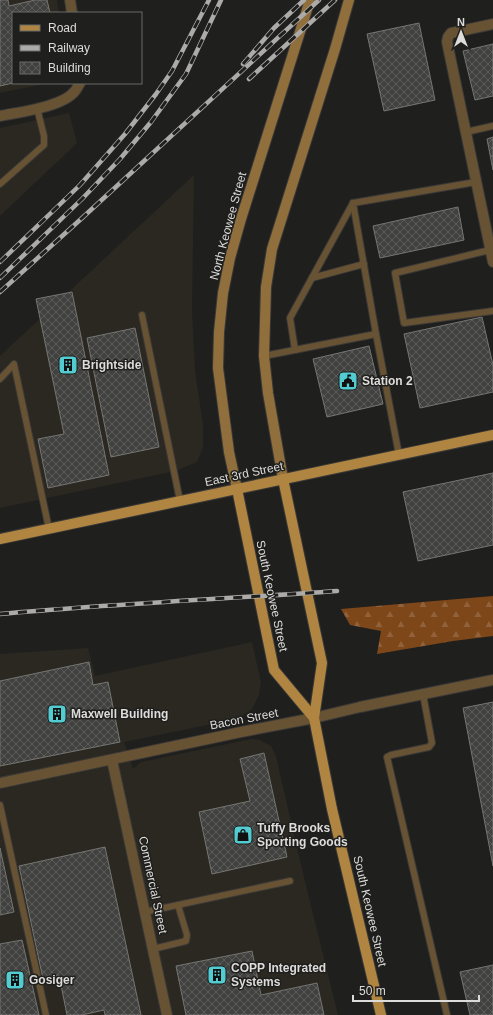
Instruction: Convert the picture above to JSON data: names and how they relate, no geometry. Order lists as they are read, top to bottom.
{
  "streets": {
    "main road": ["North Keowee Street", "East 3rd Street", "South Keowee Street"],
    "street": ["Bacon Street", "Commercial Street"]
  },
  "crossings": [
    ["North Keowee Street", "East 3rd Street"],
    ["North Keowee Street", "South Keowee Street"],
    ["East 3rd Street", "South Keowee Street"],
    ["South Keowee Street", "Bacon Street"],
    ["Bacon Street", "Commercial Street"]
  ],
  "places": {
    "building": [
      "Brightside",
      "Maxwell Building",
      "COPP Integrated Systems",
      "Gosiger"
    ],
    "public building": ["Station 2"],
    "shop": ["Tuffy Brooks Sporting Goods"]
  },
  "legend": ["Road", "Railway", "Building"],
  "scale_bar": "50 m",
  "north": "top"
}
